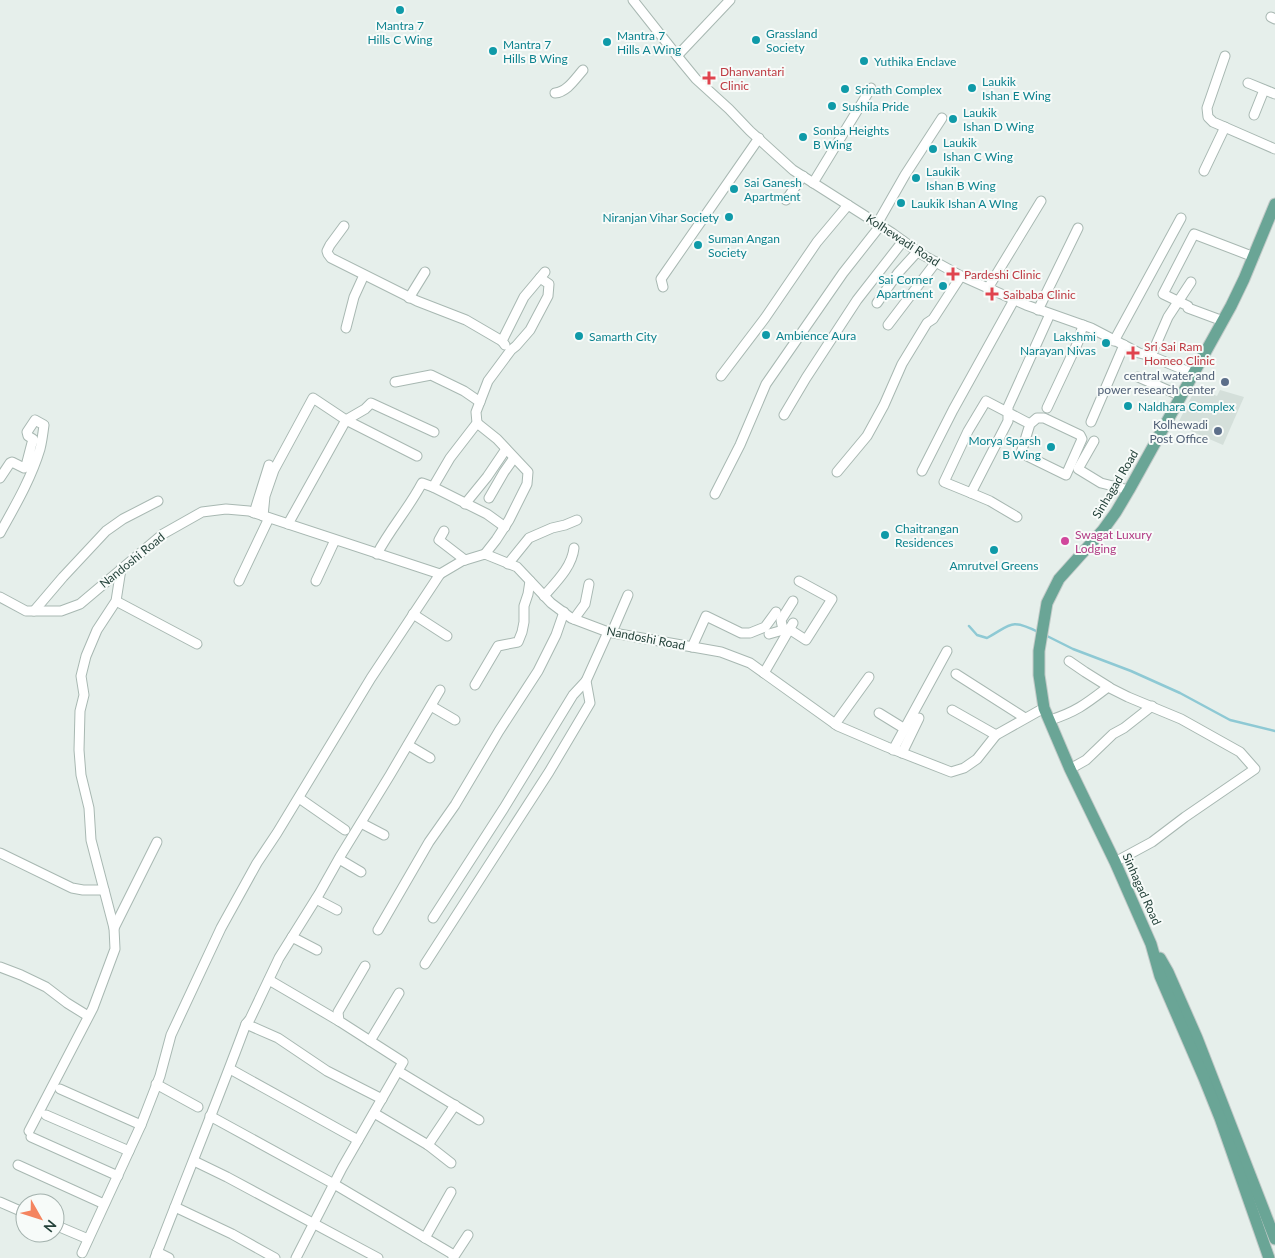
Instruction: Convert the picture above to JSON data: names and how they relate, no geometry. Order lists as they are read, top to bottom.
{
  "streets": {
    "main road": ["Sinhagad Road"],
    "street": ["Kolhewadi Road", "Nandoshi Road"]
  },
  "crossings": [
    ["Kolhewadi Road", "Sinhagad Road"],
    ["Sinhagad Road", "Nandoshi Road"]
  ],
  "places": {
    "other": [
      "Mantra 7 Hills C Wing",
      "Grassland Society",
      "Mantra 7 Hills A Wing",
      "Mantra 7 Hills B Wing",
      "Yuthika Enclave",
      "Laukik Ishan E Wing",
      "Srinath Complex",
      "Sushila Pride",
      "Laukik Ishan D Wing",
      "Sonba Heights B Wing",
      "Laukik Ishan C Wing",
      "Laukik Ishan B Wing",
      "Sai Ganesh Apartment",
      "Laukik Ishan A WIng",
      "Niranjan Vihar Society",
      "Suman Angan Society",
      "Sai Corner Apartment",
      "Ambience Aura",
      "Samarth City",
      "Lakshmi Narayan Nivas",
      "central water and power research center",
      "Naldhara Complex",
      "Kolhewadi Post Office",
      "Morya Sparsh B Wing",
      "Chaitrangan Residences",
      "Swagat Luxury Lodging",
      "Amrutvel Greens"
    ],
    "health": [
      "Dhanvantari Clinic",
      "Pardeshi Clinic",
      "Saibaba Clinic",
      "Sri Sai Ram Homeo Clinic"
    ]
  },
  "north": "bottom right"
}
